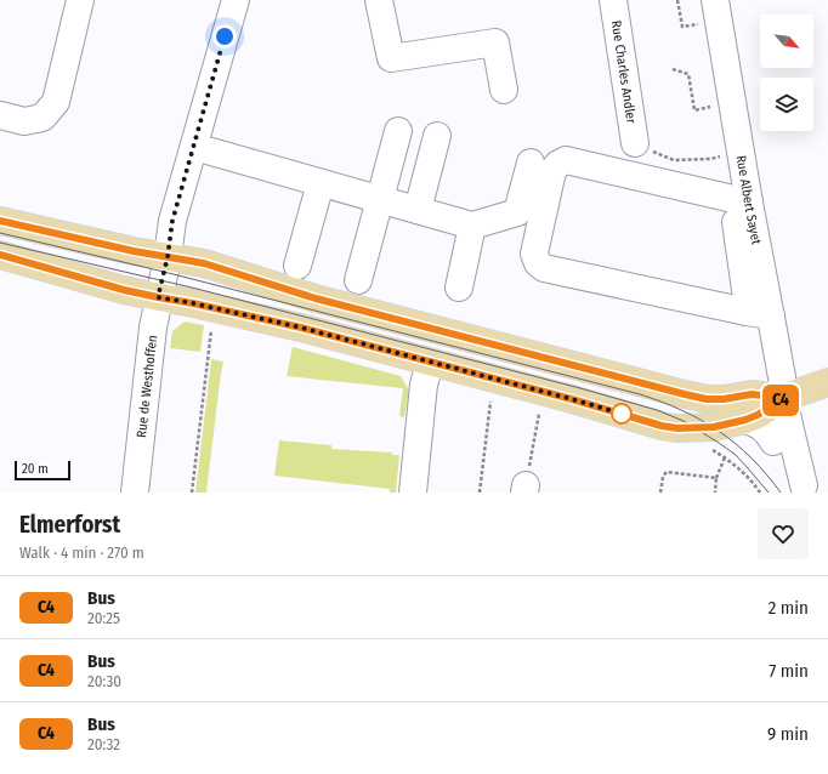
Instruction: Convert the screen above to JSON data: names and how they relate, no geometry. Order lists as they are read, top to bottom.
{
  "streets": {
    "street": ["Rue Charles Andler", "Rue Albert Sayet", "Rue de Westhoffen"]
  },
  "lines": ["bus line C4"],
  "scale_bar": "20 m",
  "north": "bottom right",
  "page": {
    "on_map": "C4",
    "scale": "20 m",
    "heading": ["Elmerforst", "Walk · 4 min · 270 m"],
    "list": [
      {
        "mark": "C4",
        "name": "Bus",
        "note": "20:25",
        "value": "2 min"
      },
      {
        "mark": "C4",
        "name": "Bus",
        "note": "20:30",
        "value": "7 min"
      },
      {
        "mark": "C4",
        "name": "Bus",
        "note": "20:32",
        "value": "9 min"
      }
    ]
  }
}
